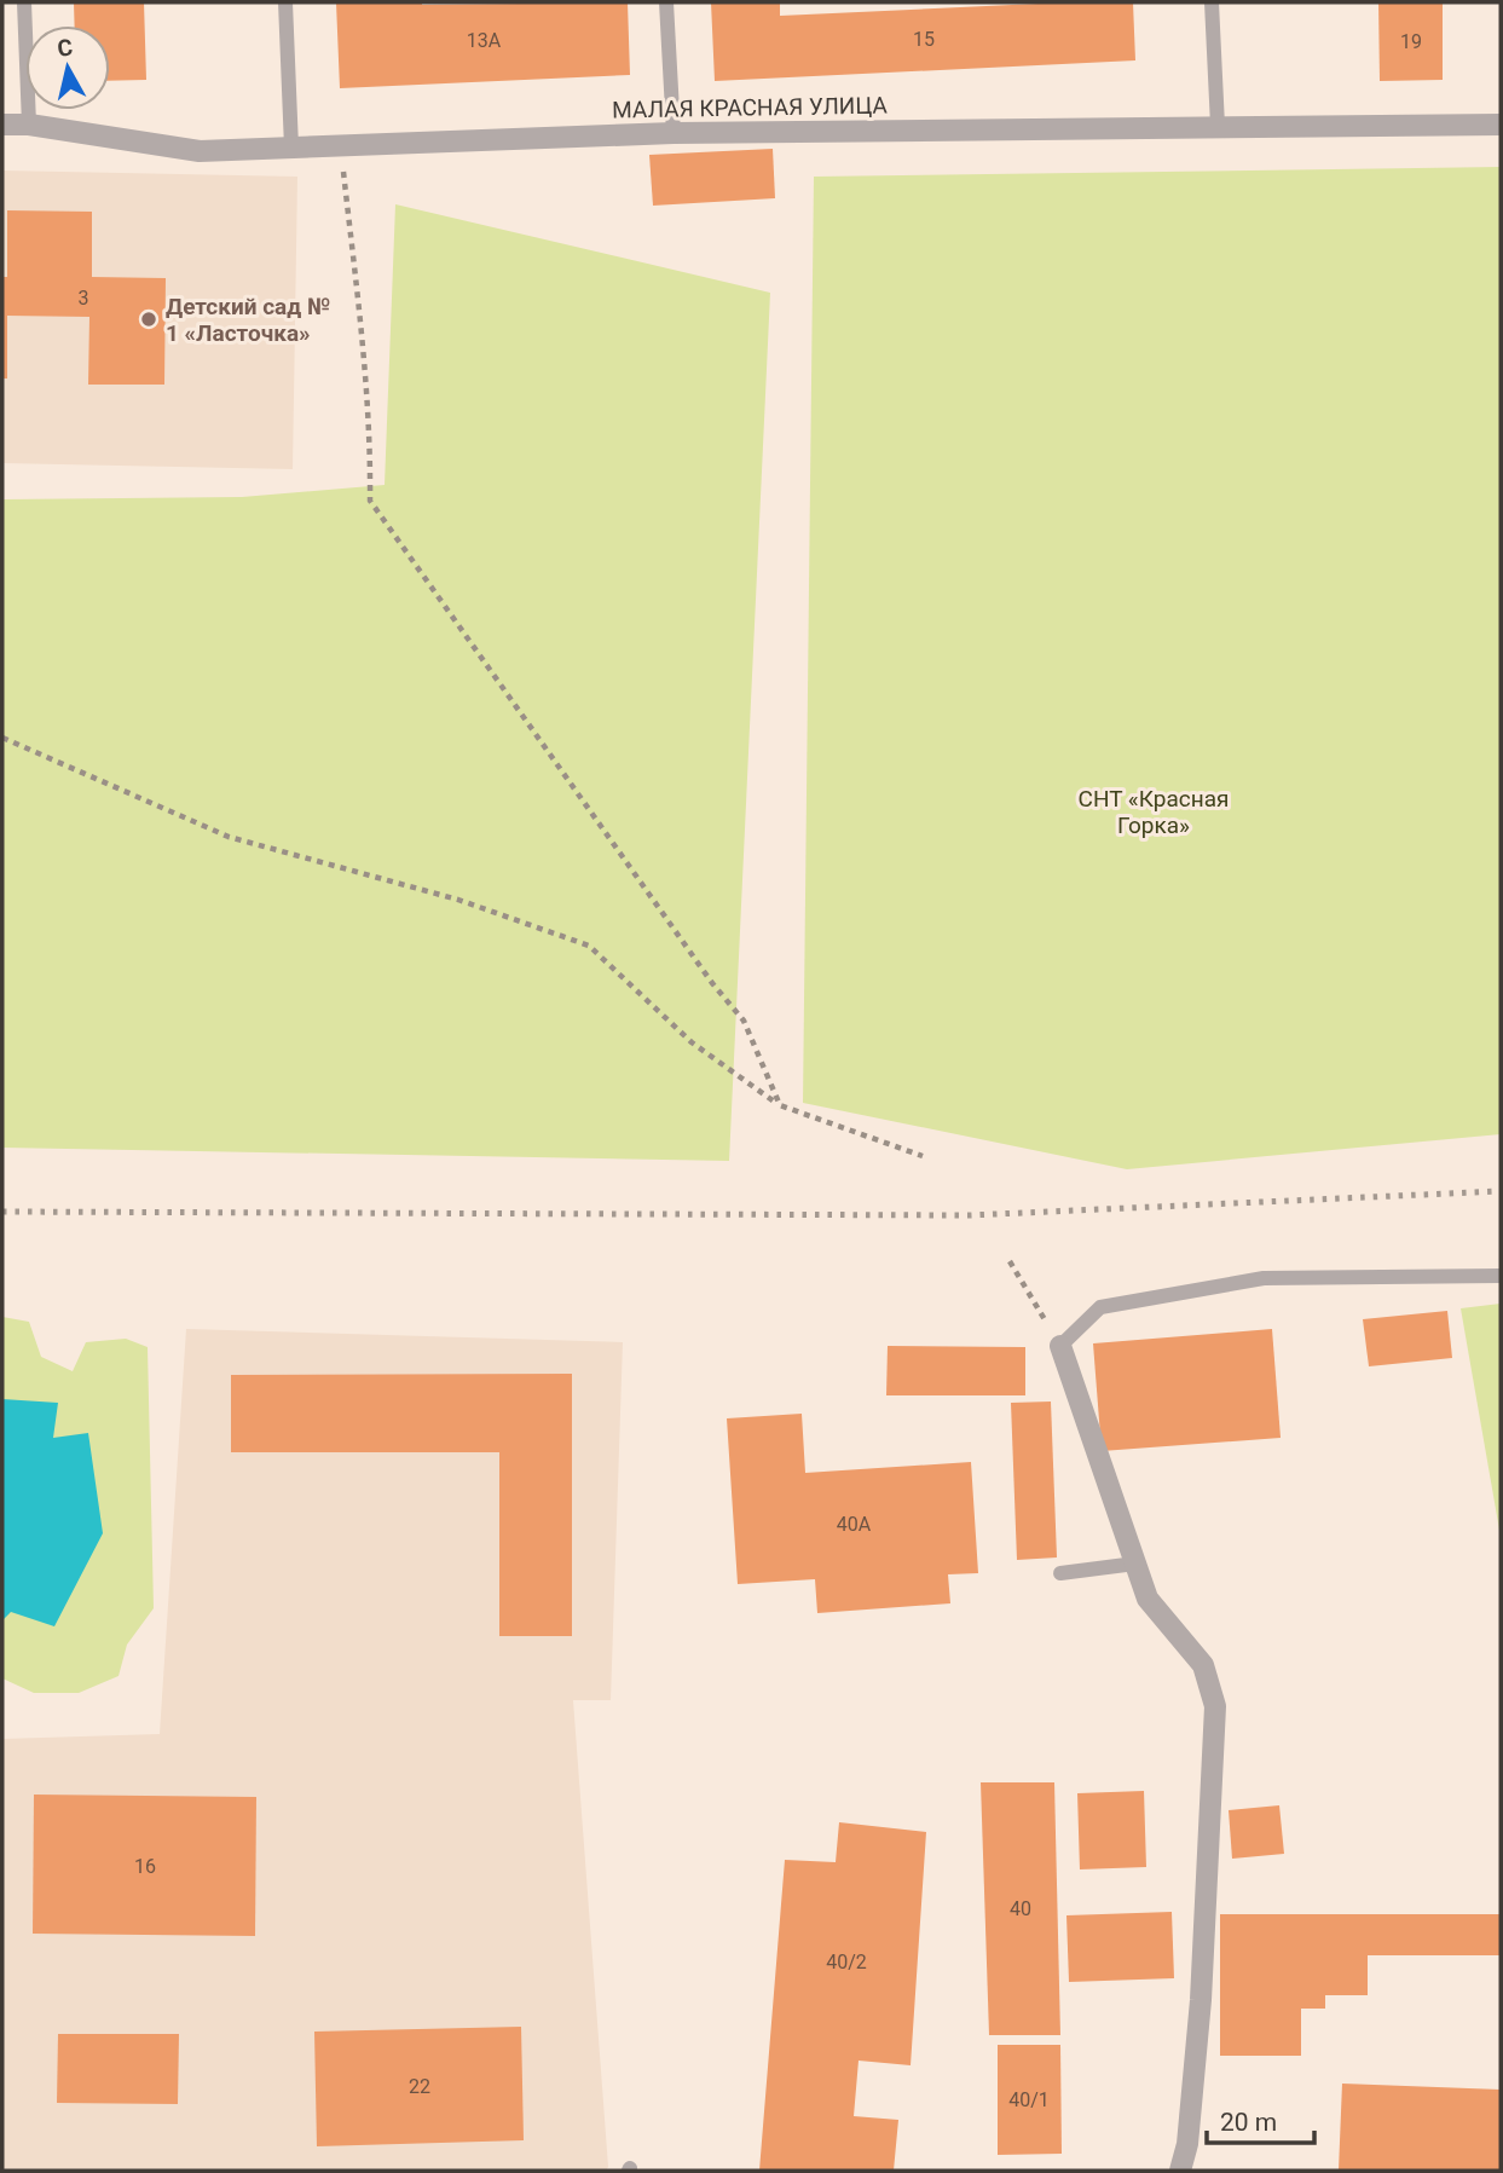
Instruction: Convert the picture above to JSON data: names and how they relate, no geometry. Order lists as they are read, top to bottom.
{
  "streets": {
    "street": ["МАЛАЯ КРАСНАЯ УЛИЦА"]
  },
  "parks": ["СНТ «Красная Горка»"],
  "places": ["Детский сад № 1 «Ласточка»"],
  "house_numbers": [
    "15",
    "13А",
    "19",
    "3",
    "40А",
    "16",
    "40",
    "40/2",
    "22",
    "40/1"
  ],
  "scale_bar": "20 m",
  "north": "top"
}
